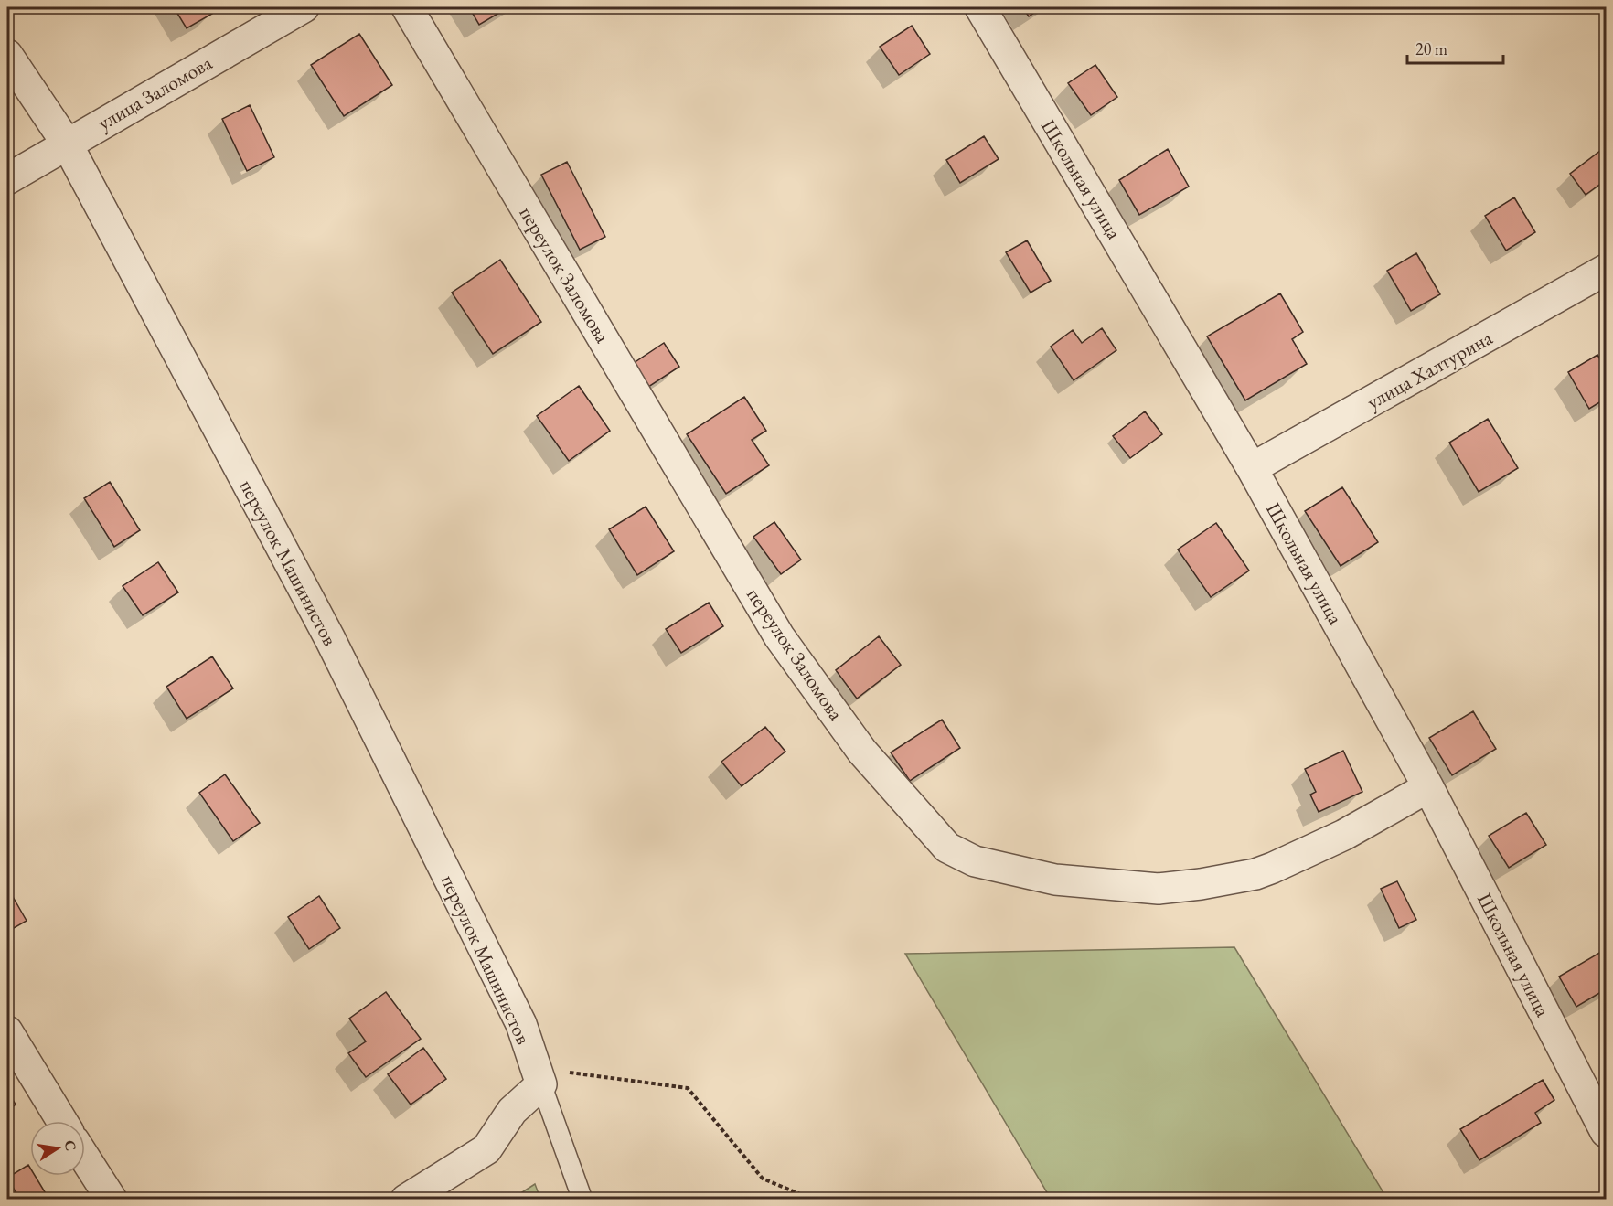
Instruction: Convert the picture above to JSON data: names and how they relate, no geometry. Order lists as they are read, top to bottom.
{
  "streets": {
    "street": [
      "улица Заломова",
      "Школьная улица",
      "переулок Заломова",
      "улица Халтурина",
      "переулок Машинистов"
    ]
  },
  "crossings": [
    ["улица Заломова", "переулок Машинистов"],
    ["Школьная улица", "переулок Заломова"],
    ["Школьная улица", "улица Халтурина"]
  ],
  "scale_bar": "20 m",
  "north": "right"
}
